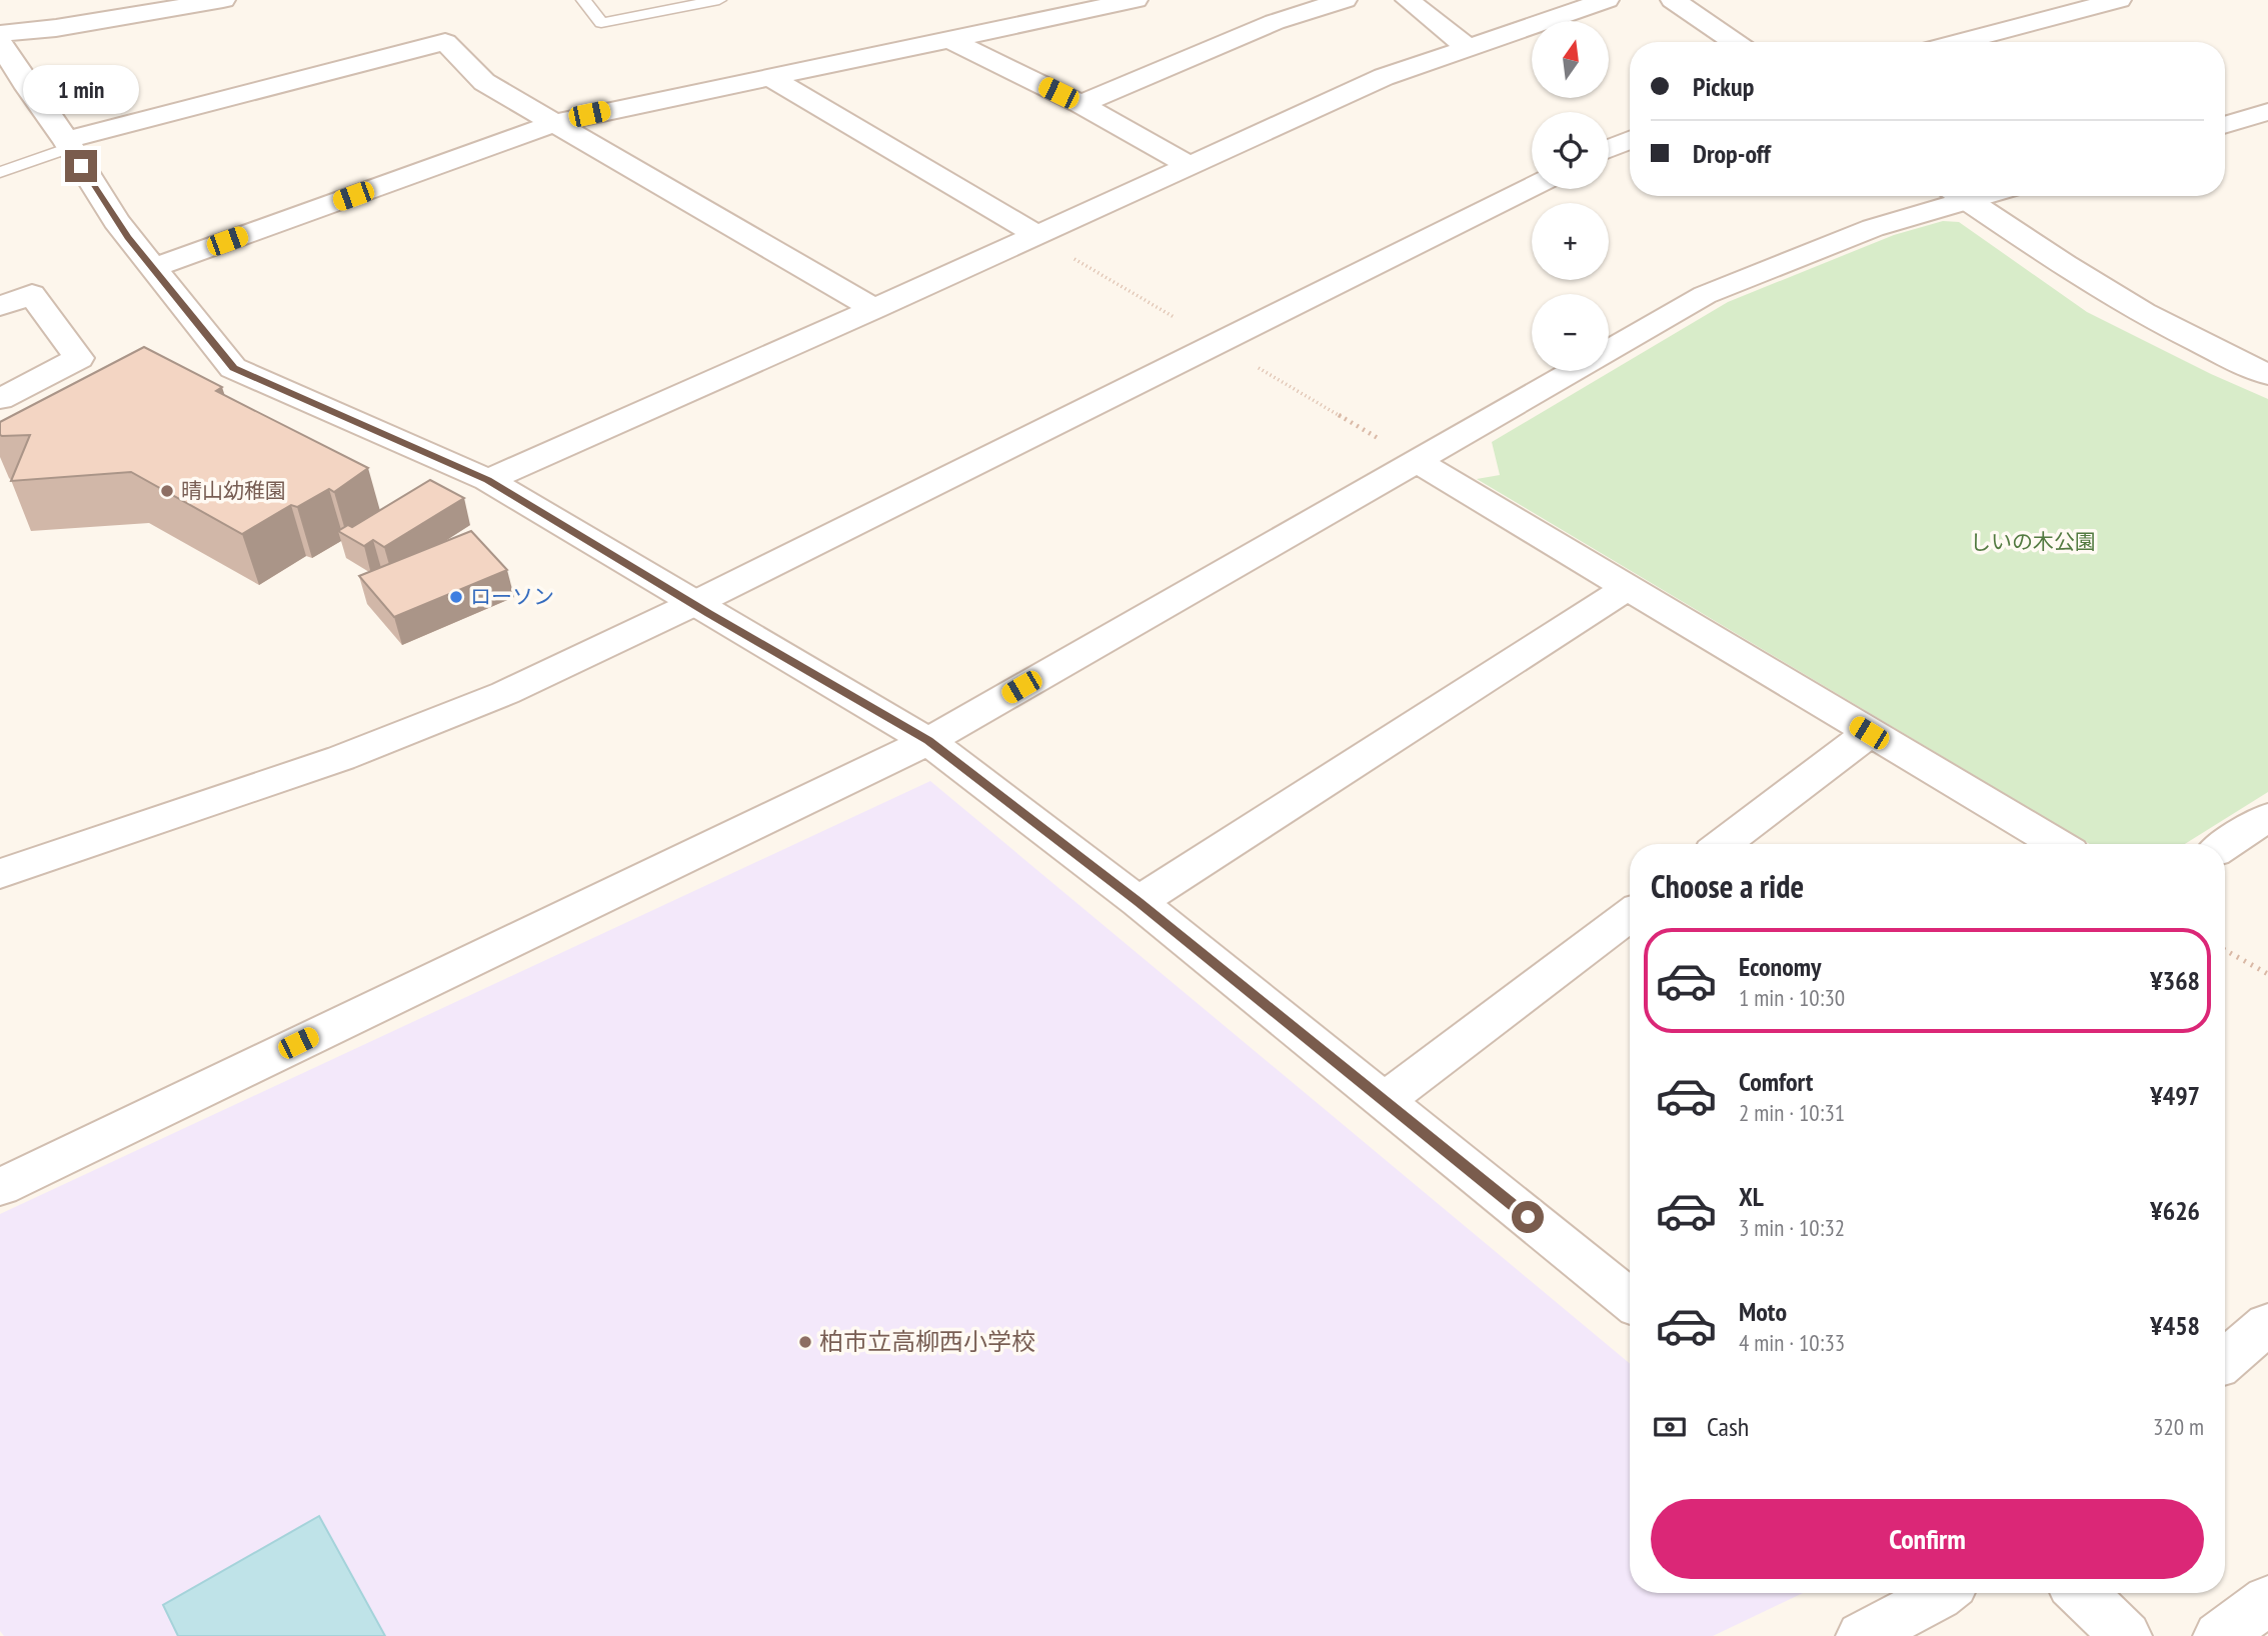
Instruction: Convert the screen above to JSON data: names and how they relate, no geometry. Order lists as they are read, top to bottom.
{
  "parks": ["しいの木公園"],
  "places": ["晴山幼稚園", "ローソン", "柏市立高柳西小学校"],
  "north": "top",
  "page": {
    "map_buttons": ["+", "−"],
    "banner": ["Pickup", "Drop-off"],
    "bubble": "1 min",
    "heading": "Choose a ride",
    "list": [
      {
        "name": "Economy",
        "note": "1 min · 10:30",
        "value": "¥368"
      },
      {
        "name": "Comfort",
        "note": "2 min · 10:31",
        "value": "¥497"
      },
      {
        "name": "XL",
        "note": "3 min · 10:32",
        "value": "¥626"
      },
      {
        "name": "Moto",
        "note": "4 min · 10:33",
        "value": "¥458"
      }
    ],
    "pay": ["Cash", "320 m"],
    "buttons": "Confirm"
  }
}
